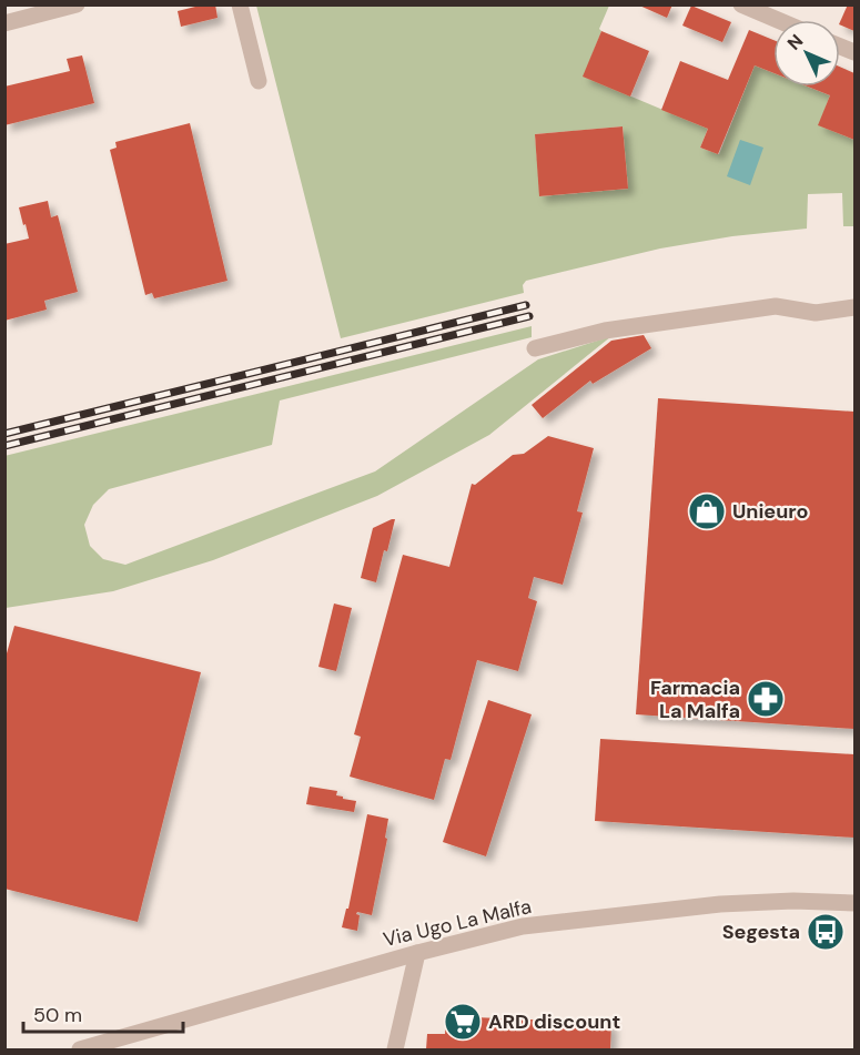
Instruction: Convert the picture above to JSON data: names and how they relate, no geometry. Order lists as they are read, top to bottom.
{
  "streets": {
    "street": ["Via Ugo La Malfa"]
  },
  "places": {
    "shop": ["Unieuro"],
    "pharmacy": ["Farmacia La Malfa"],
    "bus stop": ["Segesta"],
    "supermarket": ["ARD discount"]
  },
  "scale_bar": "50 m",
  "north": "top left"
}
